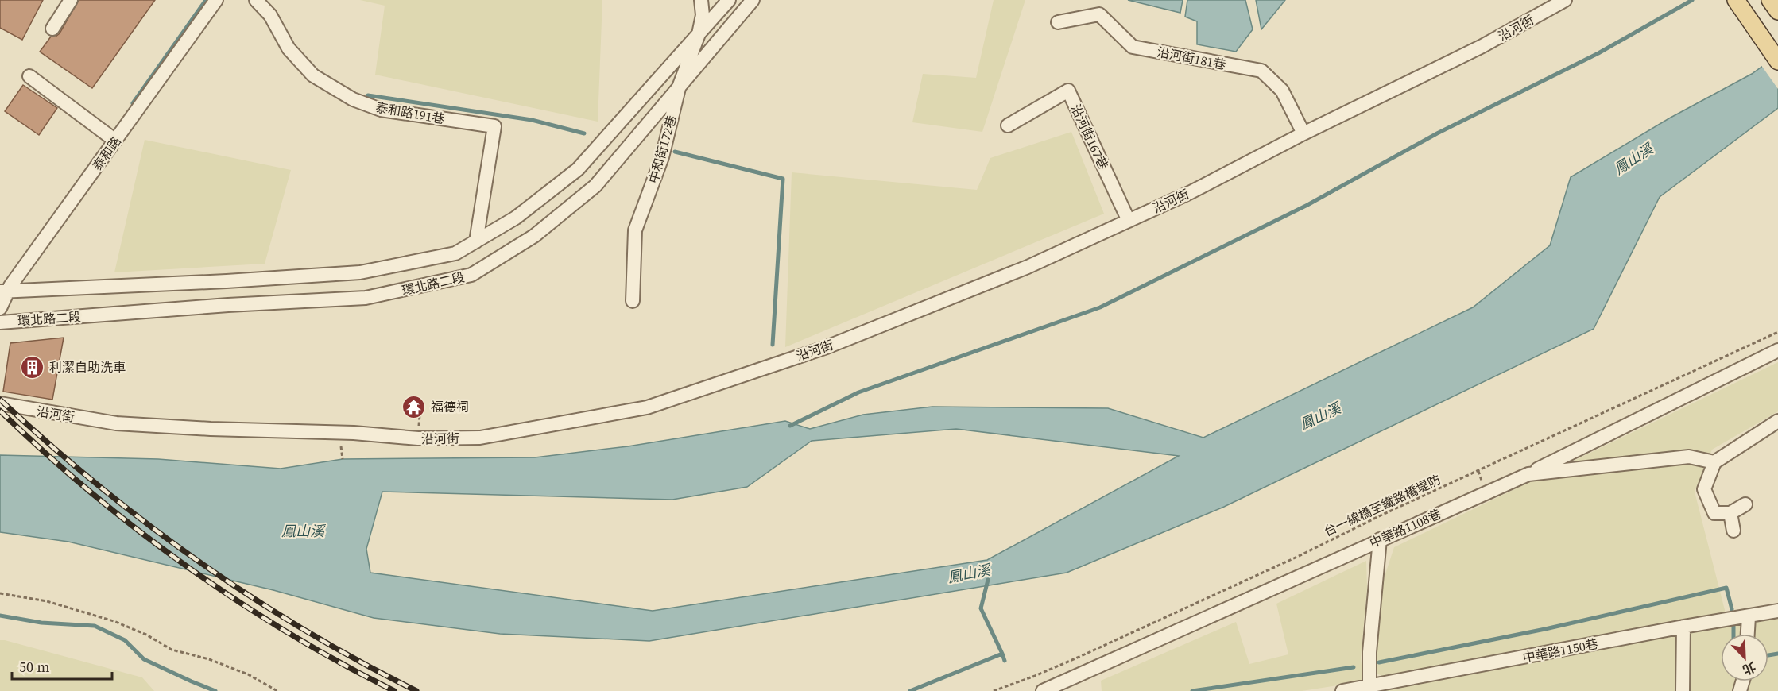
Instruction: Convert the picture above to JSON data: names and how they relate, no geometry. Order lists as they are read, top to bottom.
{
  "streets": {
    "street": [
      "沿河街",
      "沿河街181巷",
      "泰和路191巷",
      "沿河街167巷",
      "中和街172巷",
      "泰和路",
      "環北路二段",
      "中華路1108巷",
      "中華路1150巷"
    ],
    "path": ["台一線橋至鐵路橋堤防"]
  },
  "crossings": [
    ["沿河街", "沿河街181巷"],
    ["沿河街", "沿河街167巷"],
    ["泰和路191巷", "環北路二段"],
    ["中和街172巷", "環北路二段"],
    ["泰和路", "環北路二段"]
  ],
  "water": ["鳳山溪"],
  "places": {
    "building": ["利潔自助洗車"],
    "temple": ["福德祠"]
  },
  "scale_bar": "50 m",
  "north": "bottom right"
}
